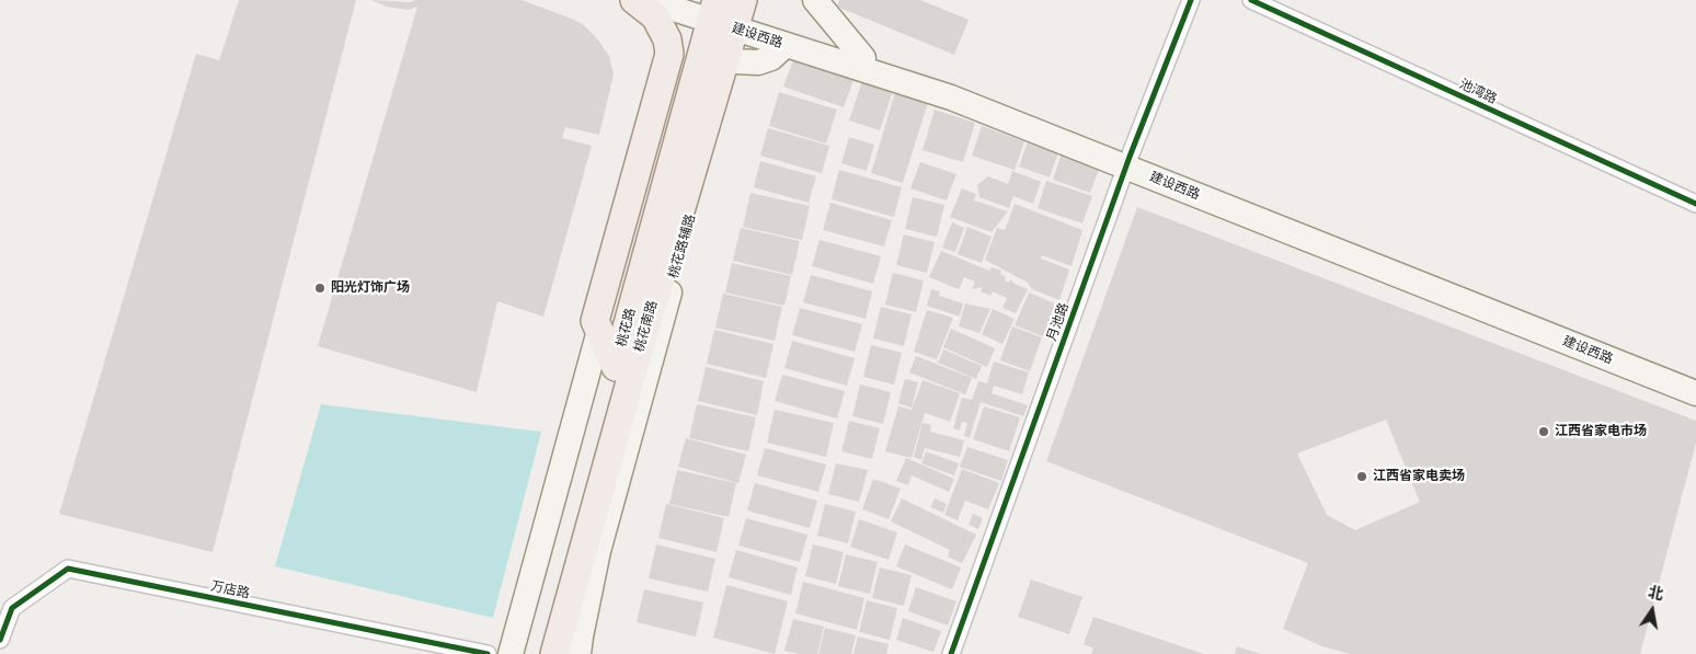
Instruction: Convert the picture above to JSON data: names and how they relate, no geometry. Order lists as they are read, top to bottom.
{
  "streets": {
    "main road": ["建设西路", "桃花路辅路", "桃花南路"],
    "street": ["池湾路", "月池路", "万店路"]
  },
  "crossings": [
    ["建设西路", "桃花路辅路"],
    ["建设西路", "月池路"],
    ["建设西路", "桃花南路"],
    ["桃花路辅路", "桃花南路"]
  ],
  "places": ["阳光灯饰广场", "江西省家电市场", "江西省家电卖场"],
  "north": "top"
}
